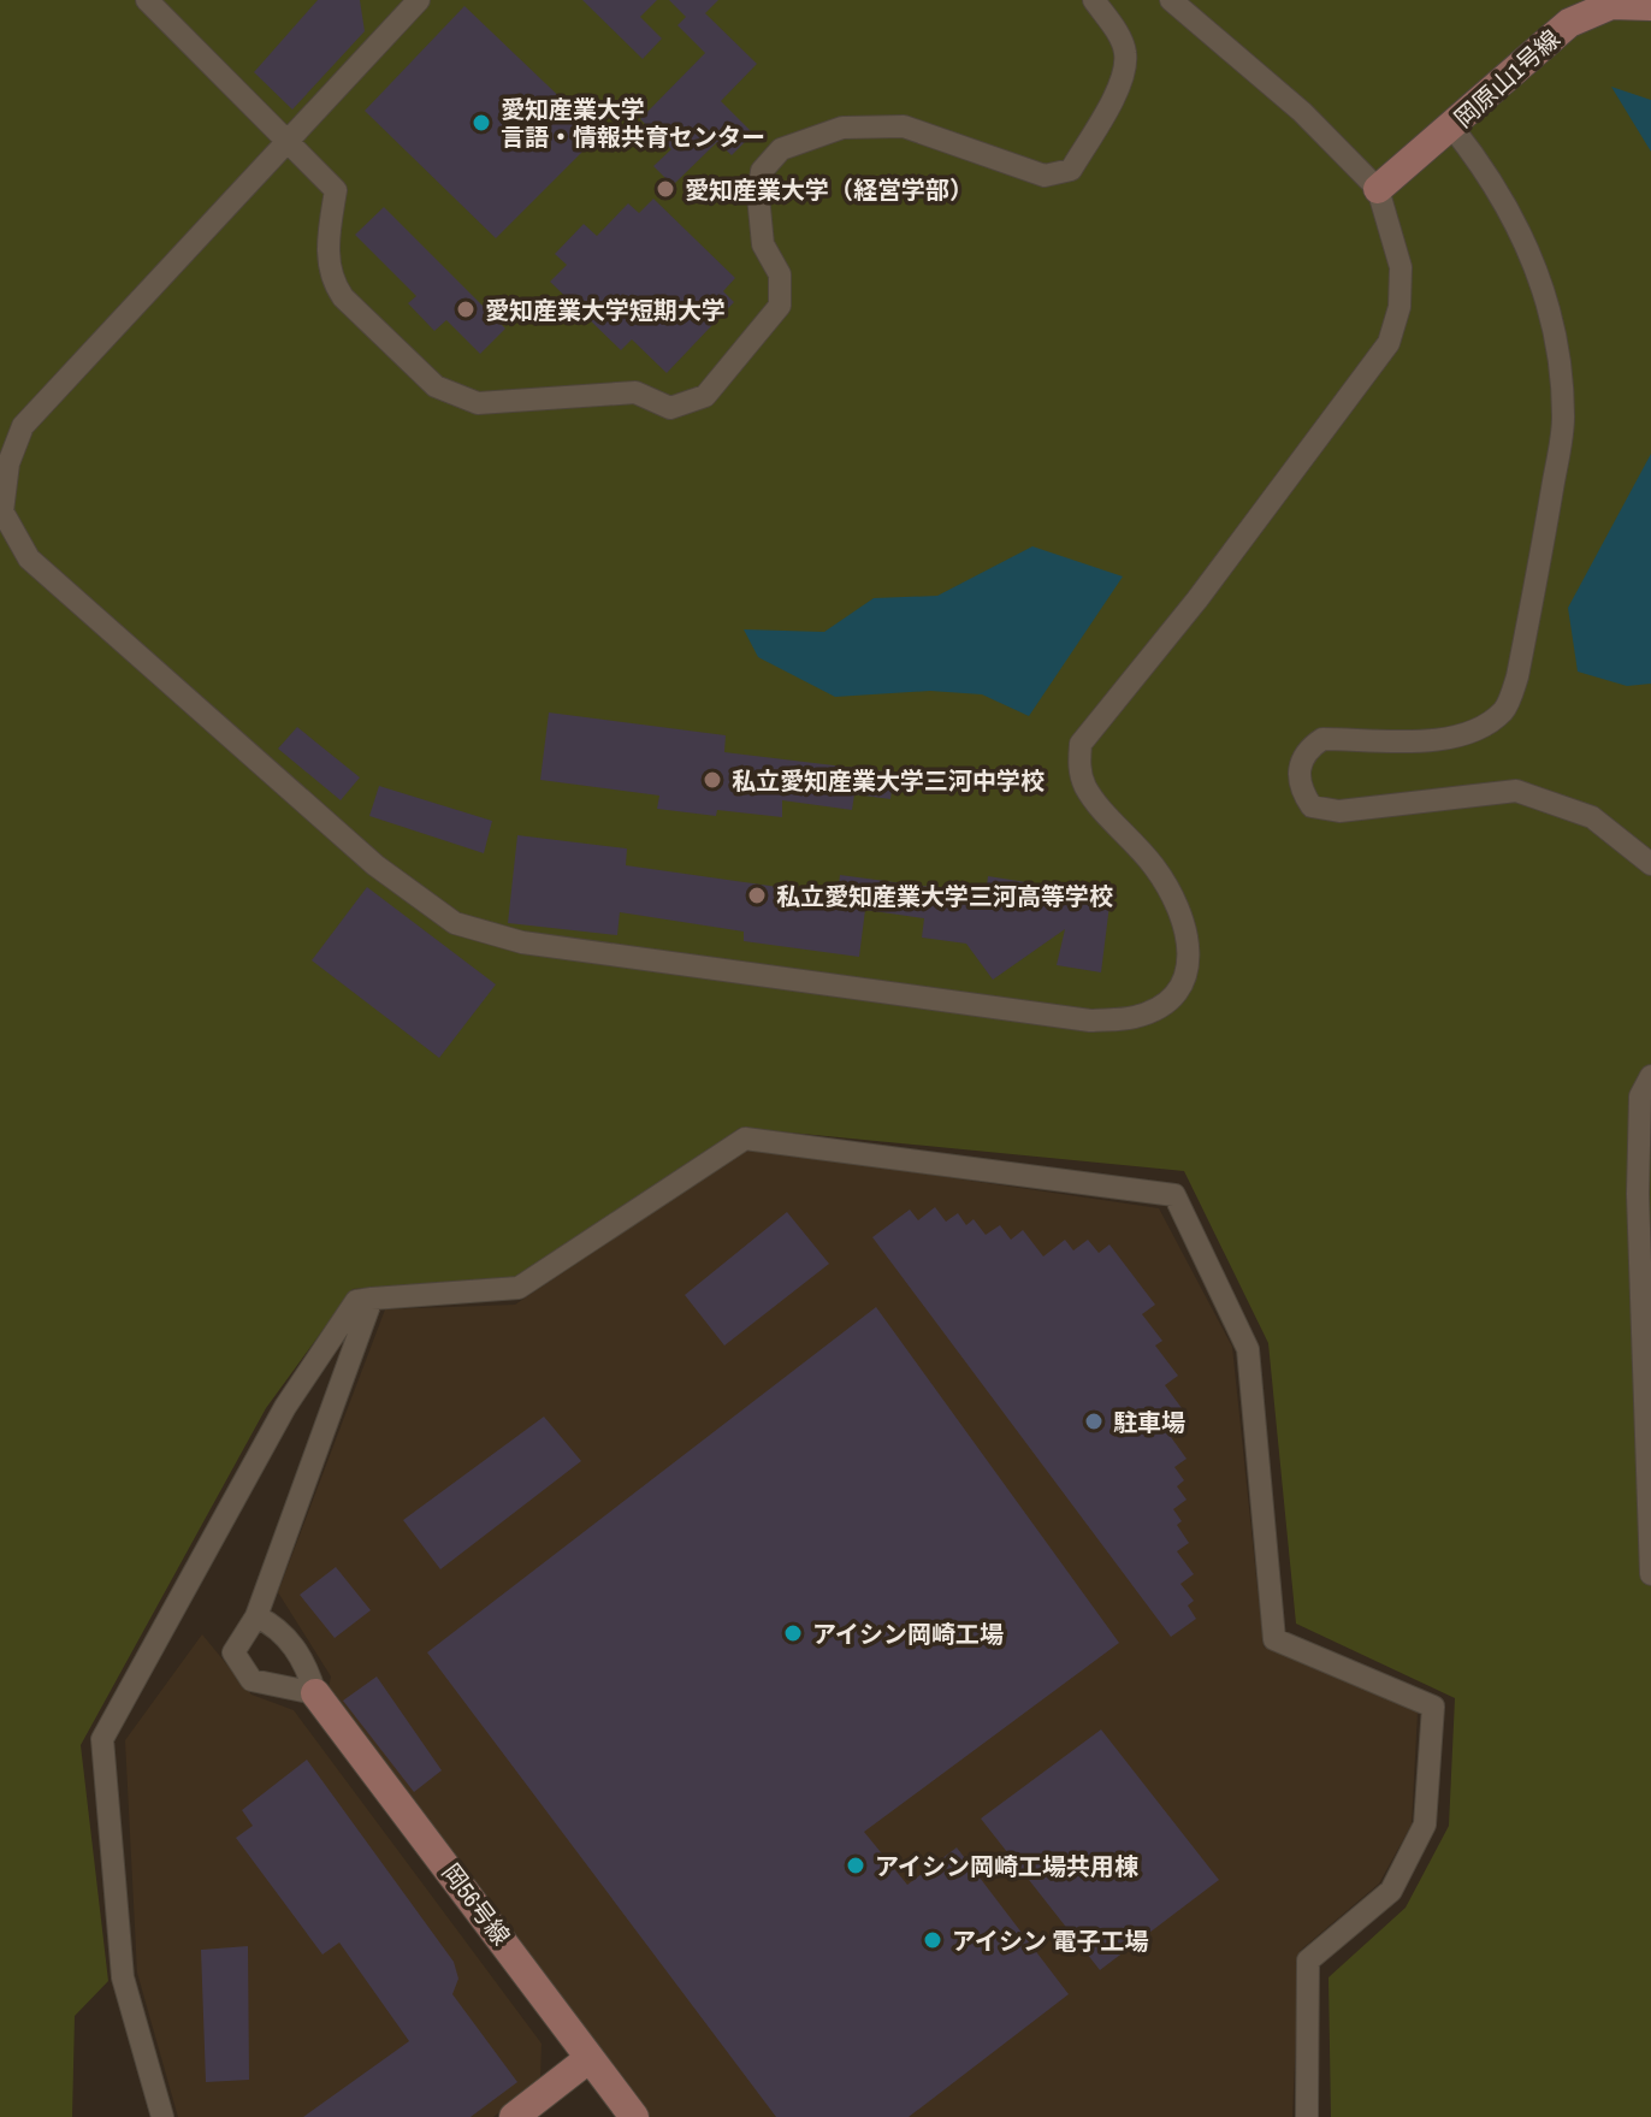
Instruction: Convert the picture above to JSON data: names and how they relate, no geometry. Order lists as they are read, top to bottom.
{
  "streets": {
    "street": ["岡原山1号線", "岡56号線"]
  },
  "places": [
    "愛知産業大学 言語・情報共育センター",
    "愛知産業大学（経営学部）",
    "愛知産業大学短期大学",
    "私立愛知産業大学三河中学校",
    "私立愛知産業大学三河高等学校",
    "駐車場",
    "アイシン岡崎工場",
    "アイシン岡崎工場共用棟",
    "アイシン 電子工場"
  ]
}
